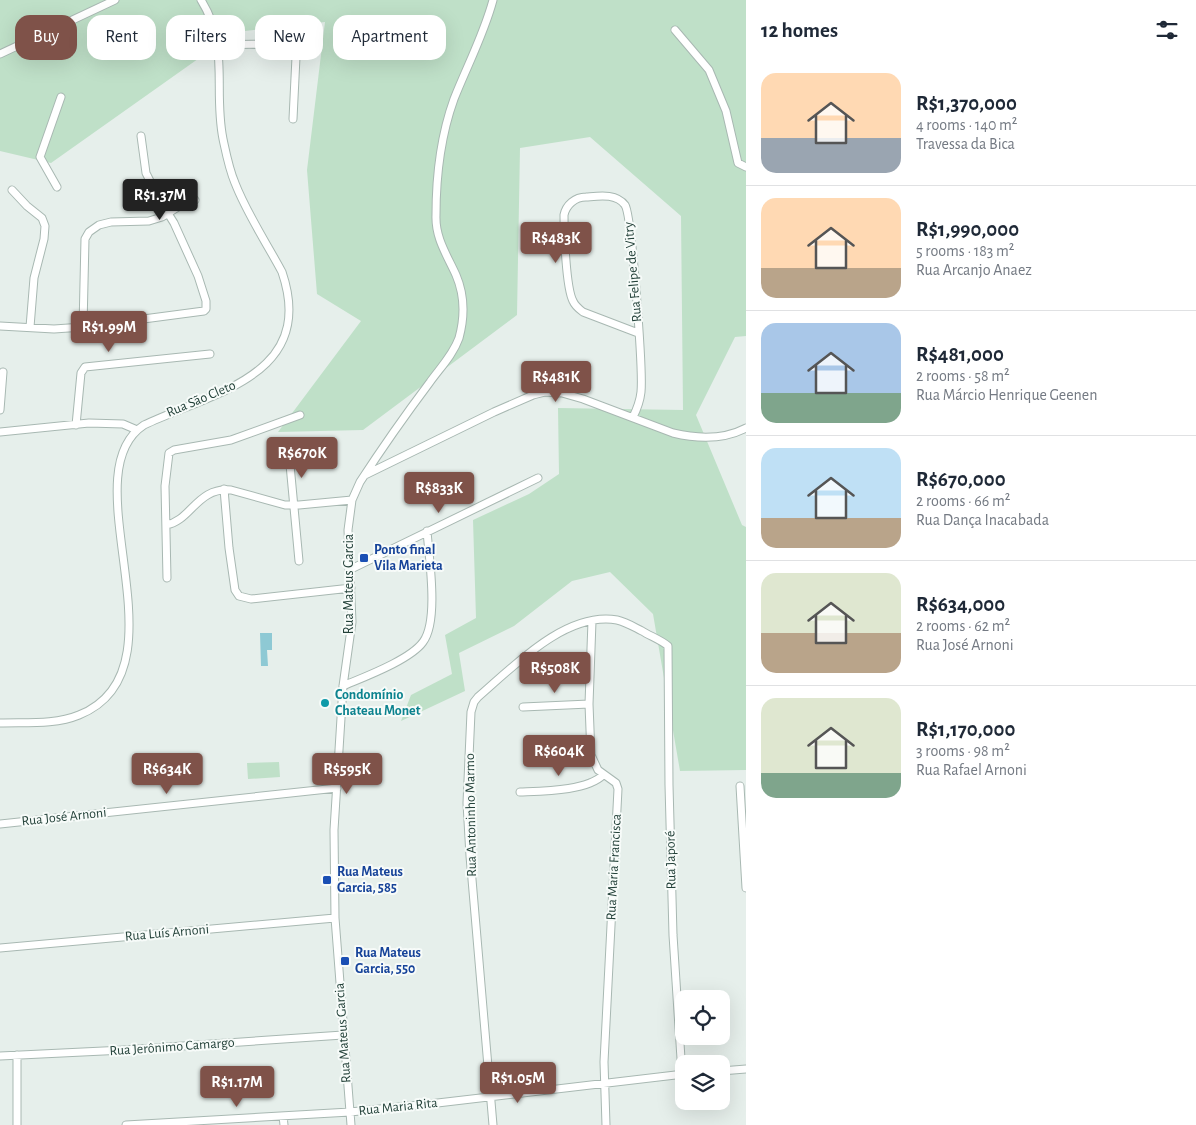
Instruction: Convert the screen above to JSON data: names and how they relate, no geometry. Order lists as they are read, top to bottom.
{
  "streets": {
    "street": [
      "Rua Felipe de Vitry",
      "Rua São Cleto",
      "Rua Mateus Garcia",
      "Rua Antoninho Marmo",
      "Rua José Arnoni",
      "Rua Japoré",
      "Rua Maria Francisca",
      "Rua Luís Arnoni",
      "Rua Jerônimo Camargo",
      "Rua Maria Rita"
    ]
  },
  "crossings": [
    ["Rua Mateus Garcia", "Rua José Arnoni"],
    ["Rua Mateus Garcia", "Rua Luís Arnoni"],
    ["Rua Mateus Garcia", "Rua Jerônimo Camargo"],
    ["Rua Mateus Garcia", "Rua Maria Rita"],
    ["Rua Antoninho Marmo", "Rua Japoré"],
    ["Rua Antoninho Marmo", "Rua Maria Francisca"],
    ["Rua Antoninho Marmo", "Rua Maria Rita"],
    ["Rua Maria Francisca", "Rua Maria Rita"]
  ],
  "places": {
    "transit": ["Ponto final Vila Marieta", "Rua Mateus Garcia, 585", "Rua Mateus Garcia, 550"],
    "other": ["Condomínio Chateau Monet"]
  },
  "page": {
    "heading": "12 homes",
    "chip": [
      "Buy",
      "Rent",
      "Filters",
      "New",
      "Apartment"
    ],
    "list": [
      {
        "name": "R$1,370,000",
        "note": "4 rooms · 140 m² · Travessa da Bica"
      },
      {
        "name": "R$1,990,000",
        "note": "5 rooms · 183 m² · Rua Arcanjo Anaez"
      },
      {
        "name": "R$481,000",
        "note": "2 rooms · 58 m² · Rua Márcio Henrique Geenen"
      },
      {
        "name": "R$670,000",
        "note": "2 rooms · 66 m² · Rua Dança Inacabada"
      },
      {
        "name": "R$634,000",
        "note": "2 rooms · 62 m² · Rua José Arnoni"
      },
      {
        "name": "R$1,170,000",
        "note": "3 rooms · 98 m² · Rua Rafael Arnoni"
      }
    ],
    "price": [
      "R$1.37M",
      "R$483K",
      "R$1.99M",
      "R$481K",
      "R$670K",
      "R$833K",
      "R$508K",
      "R$604K",
      "R$634K",
      "R$595K",
      "R$1.05M",
      "R$1.17M"
    ]
  }
}
